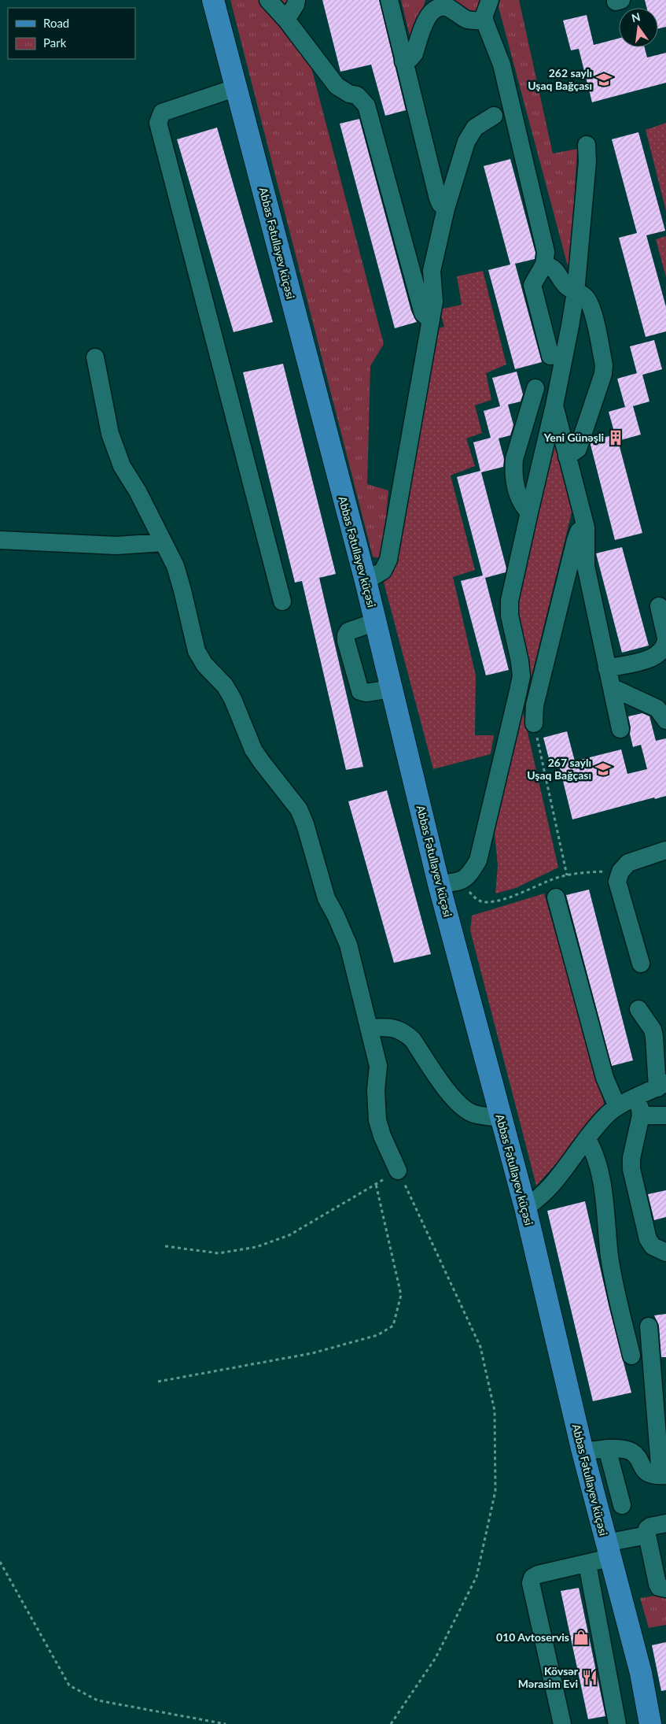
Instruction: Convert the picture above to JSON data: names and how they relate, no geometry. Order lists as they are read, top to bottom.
{
  "streets": {
    "main road": ["Abbas Fətullayev küçəsi"]
  },
  "places": {
    "school or university": ["262 saylı Uşaq Bağçası", "267 saylı Uşaq Bağçası"],
    "building": ["Yeni Günəşli"],
    "shop": ["010 Avtoservis"],
    "restaurant": ["Kövsər Mərasim Evi"]
  },
  "legend": ["Road", "Park"],
  "north": "top"
}
